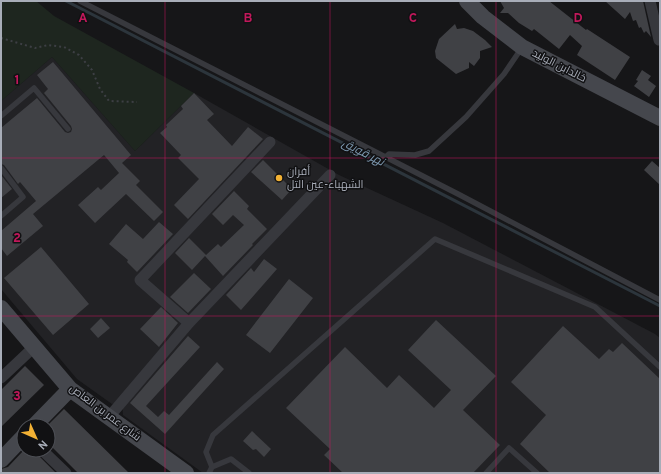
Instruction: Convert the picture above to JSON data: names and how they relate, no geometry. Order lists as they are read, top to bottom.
{
  "streets": {
    "street": ["خالدابن الوليد", "شارع عمر بن العاص"]
  },
  "water": ["نهر قويق"],
  "places": ["أفران الشهباء-عين التل"],
  "north": "bottom right",
  "grid": {
    "columns": [
      "A",
      "B",
      "C",
      "D"
    ],
    "rows": ["1", "2", "3"]
  }
}
